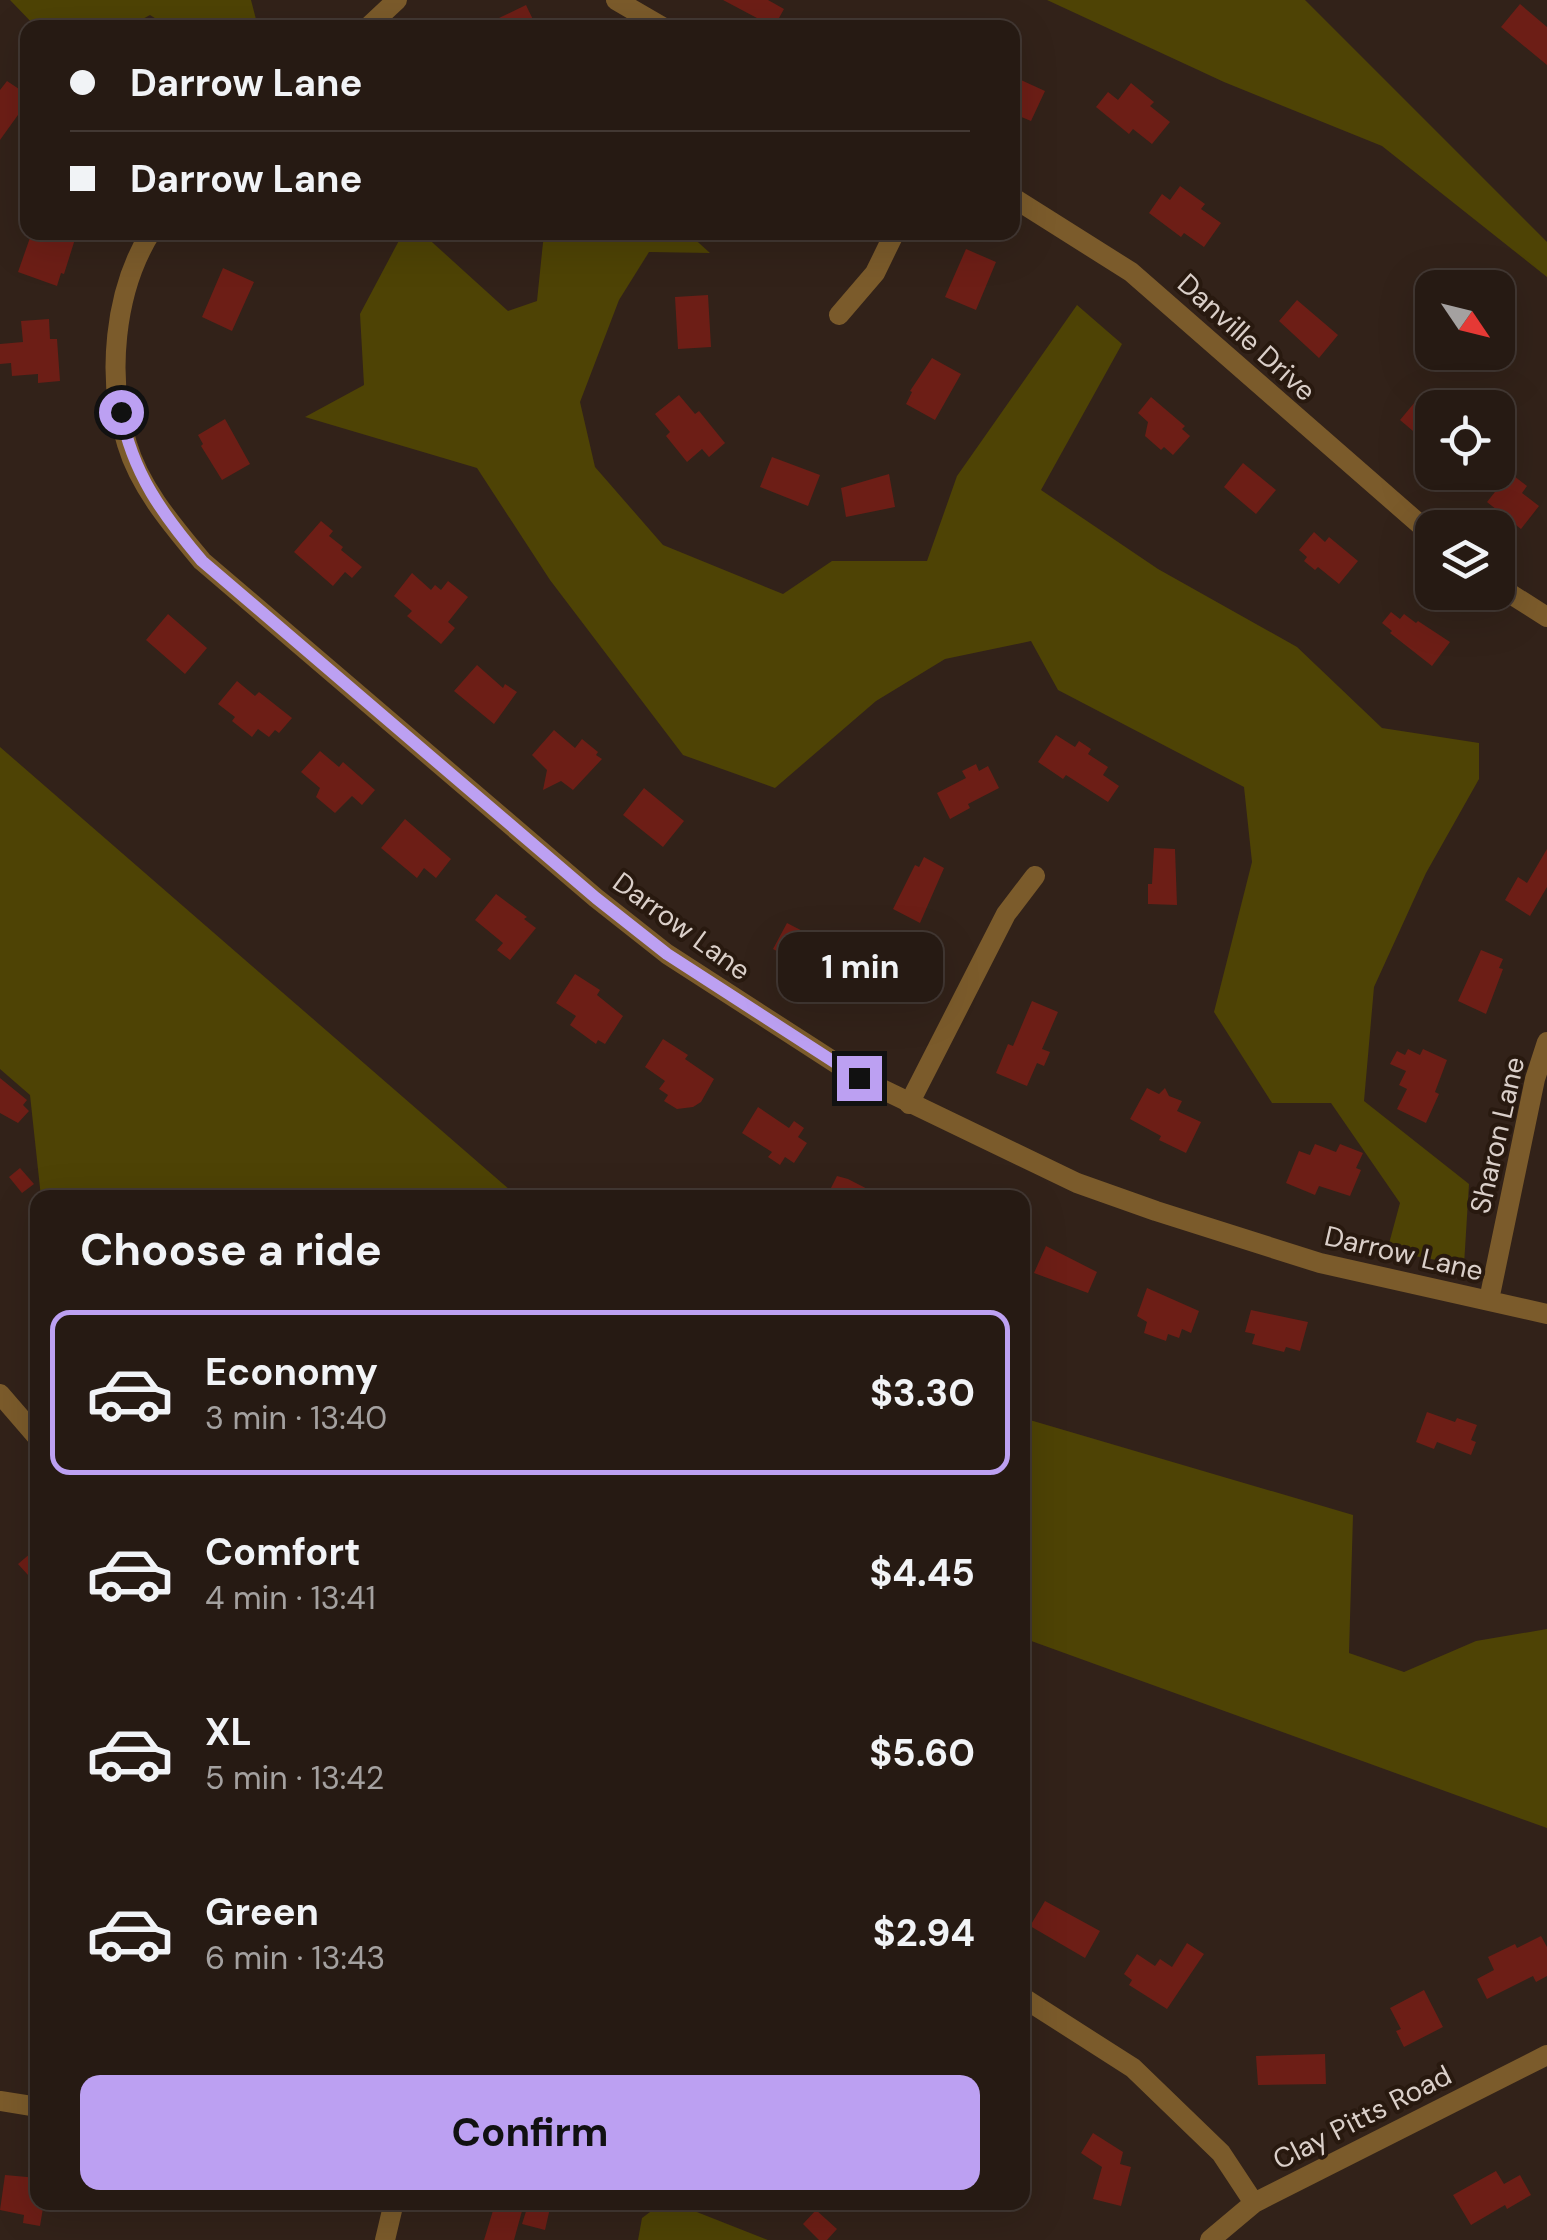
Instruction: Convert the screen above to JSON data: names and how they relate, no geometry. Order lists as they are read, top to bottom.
{
  "streets": {
    "street": [
      "Danville Drive",
      "Darrow Lane",
      "Sharon Lane",
      "Clay Pitts Road"
    ]
  },
  "crossings": [
    ["Darrow Lane", "Sharon Lane"]
  ],
  "north": "bottom right",
  "page": {
    "banner": ["Darrow Lane", "Darrow Lane"],
    "bubble": "1 min",
    "heading": "Choose a ride",
    "list": [
      {
        "name": "Economy",
        "note": "3 min · 13:40",
        "value": "$3.30"
      },
      {
        "name": "Comfort",
        "note": "4 min · 13:41",
        "value": "$4.45"
      },
      {
        "name": "XL",
        "note": "5 min · 13:42",
        "value": "$5.60"
      },
      {
        "name": "Green",
        "note": "6 min · 13:43",
        "value": "$2.94"
      }
    ],
    "buttons": "Confirm"
  }
}
